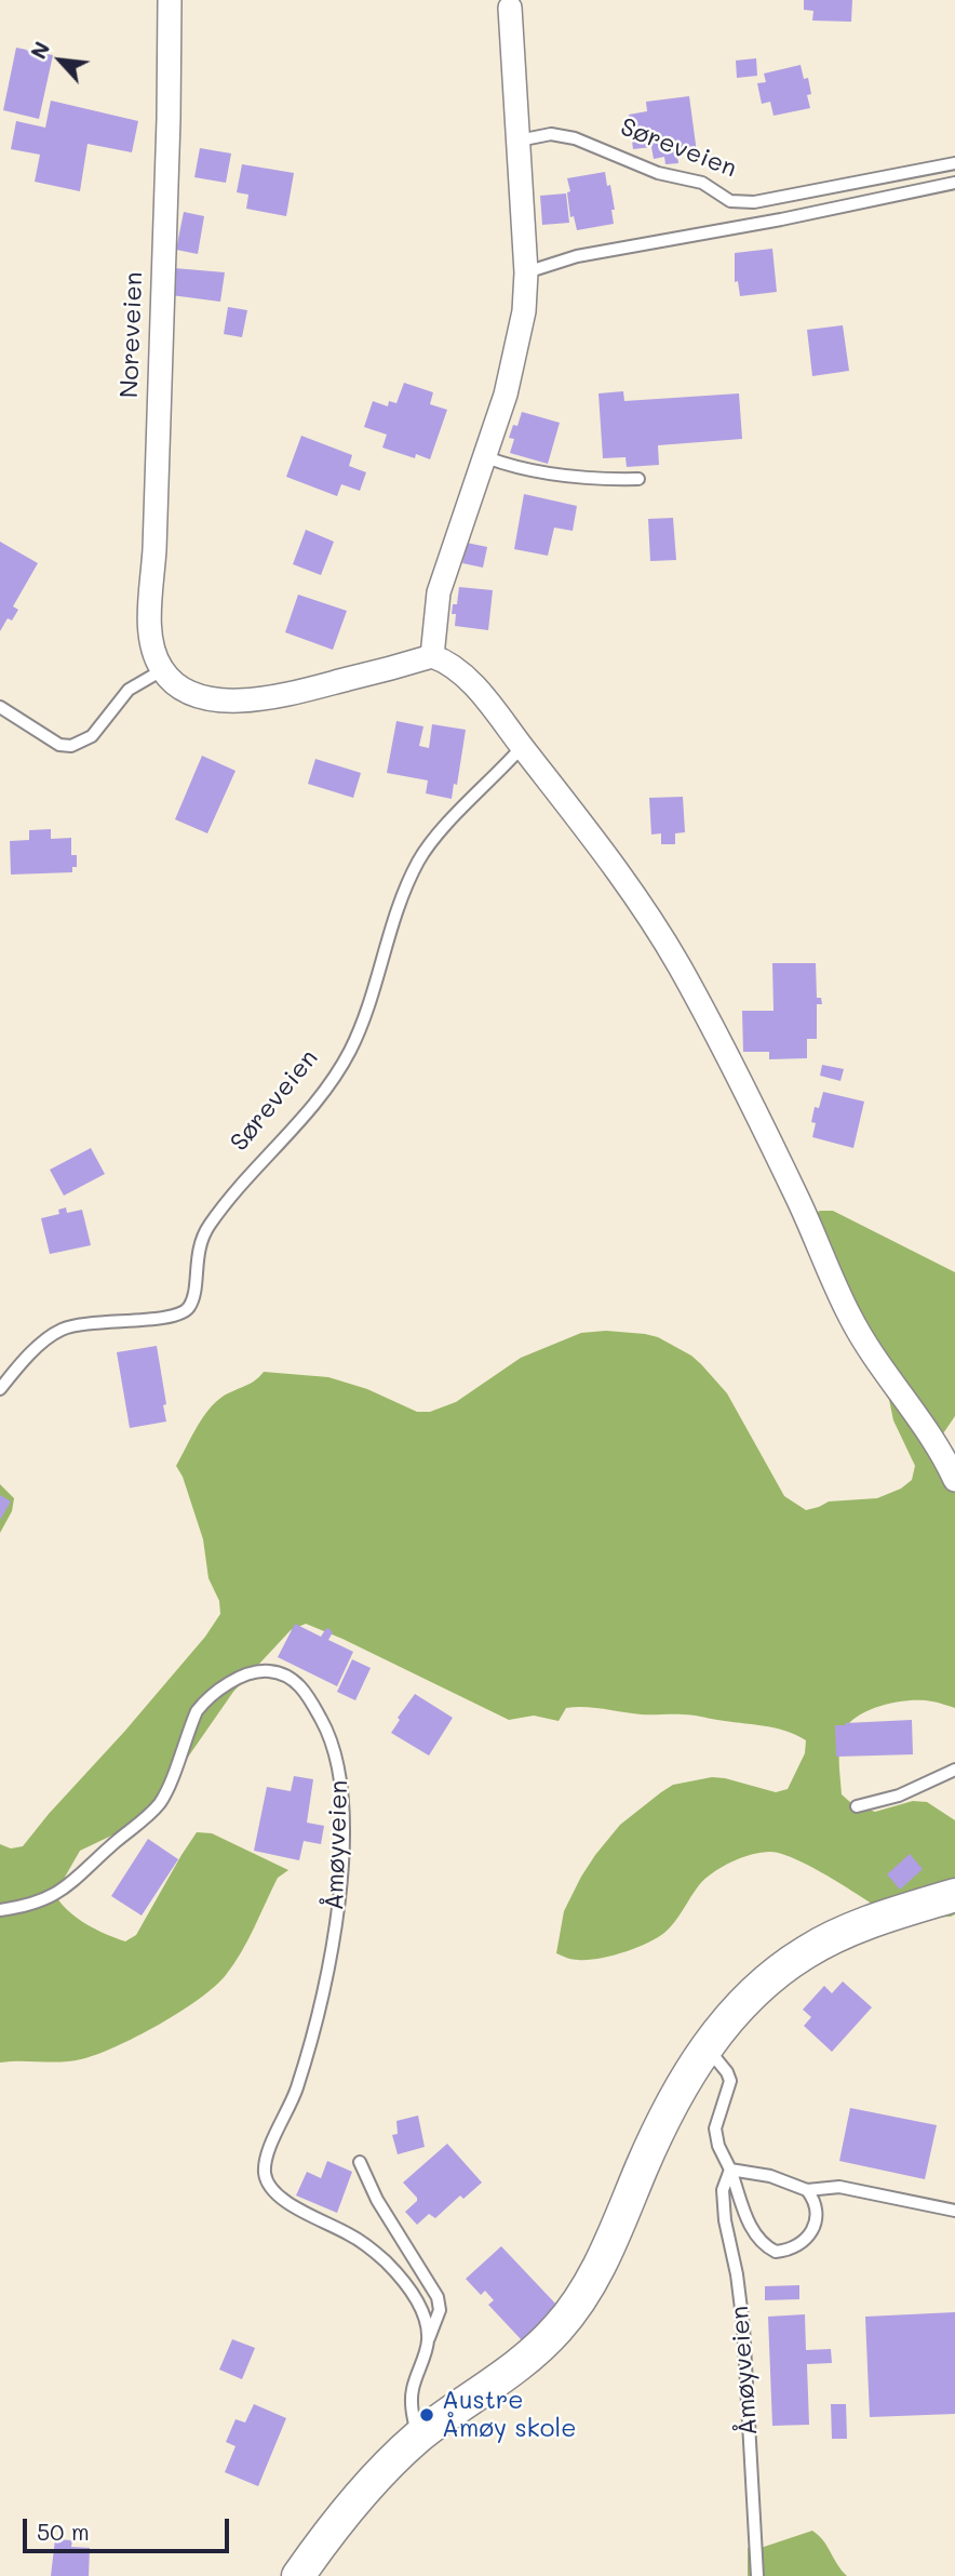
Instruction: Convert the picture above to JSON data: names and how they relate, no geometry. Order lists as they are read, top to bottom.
{
  "streets": {
    "street": ["Noreveien"],
    "lane": ["Søreveien", "Åmøyveien"]
  },
  "places": ["Austre Åmøy skole"],
  "scale_bar": "50 m",
  "north": "top left"
}
